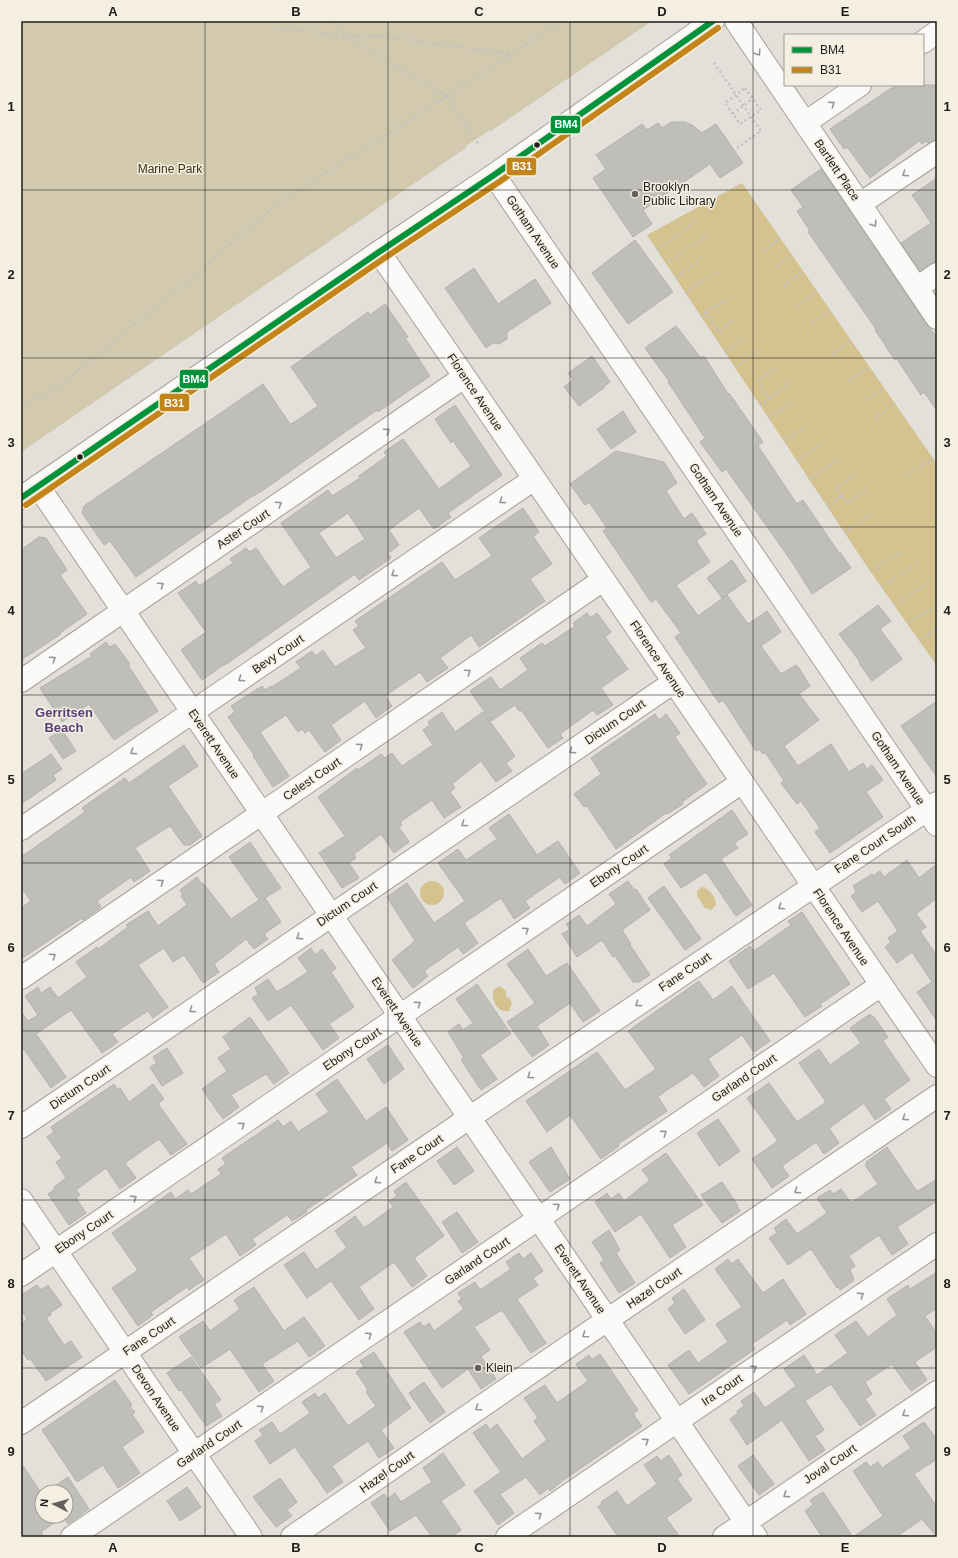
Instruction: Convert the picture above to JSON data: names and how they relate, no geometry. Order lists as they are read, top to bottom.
{
  "streets": {
    "street": [
      "Bartlett Place",
      "Gotham Avenue",
      "Florence Avenue",
      "Aster Court",
      "Bevy Court",
      "Dictum Court",
      "Everett Avenue",
      "Celest Court",
      "Fane Court South",
      "Ebony Court",
      "Fane Court",
      "Garland Court",
      "Hazel Court",
      "Ira Court",
      "Devon Avenue",
      "Joval Court"
    ]
  },
  "crossings": [
    ["Gotham Avenue", "Fane Court South"],
    ["Florence Avenue", "Aster Court"],
    ["Florence Avenue", "Bevy Court"],
    ["Florence Avenue", "Dictum Court"],
    ["Florence Avenue", "Celest Court"],
    ["Florence Avenue", "Fane Court South"],
    ["Florence Avenue", "Ebony Court"],
    ["Florence Avenue", "Fane Court"],
    ["Florence Avenue", "Garland Court"],
    ["Aster Court", "Everett Avenue"],
    ["Bevy Court", "Everett Avenue"],
    ["Dictum Court", "Everett Avenue"],
    ["Everett Avenue", "Celest Court"],
    ["Everett Avenue", "Ebony Court"],
    ["Everett Avenue", "Fane Court"],
    ["Everett Avenue", "Garland Court"],
    ["Everett Avenue", "Hazel Court"],
    ["Everett Avenue", "Ira Court"],
    ["Everett Avenue", "Joval Court"],
    ["Fane Court South", "Fane Court"],
    ["Ebony Court", "Devon Avenue"],
    ["Fane Court", "Devon Avenue"],
    ["Garland Court", "Devon Avenue"]
  ],
  "one_way": [
    "Bartlett Place",
    "Bevy Court",
    "Dictum Court",
    "Celest Court",
    "Ebony Court",
    "Fane Court",
    "Garland Court",
    "Hazel Court",
    "Ira Court",
    "Joval Court"
  ],
  "districts": ["Gerritsen Beach"],
  "parks": ["Marine Park"],
  "places": ["Brooklyn Public Library", "Klein"],
  "lines": ["transit line BM4", "transit line B31"],
  "legend": ["BM4", "B31"],
  "north": "left",
  "grid": {
    "columns": [
      "A",
      "B",
      "C",
      "D",
      "E"
    ],
    "rows": [
      "1",
      "2",
      "3",
      "4",
      "5",
      "6",
      "7",
      "8",
      "9"
    ]
  }
}
